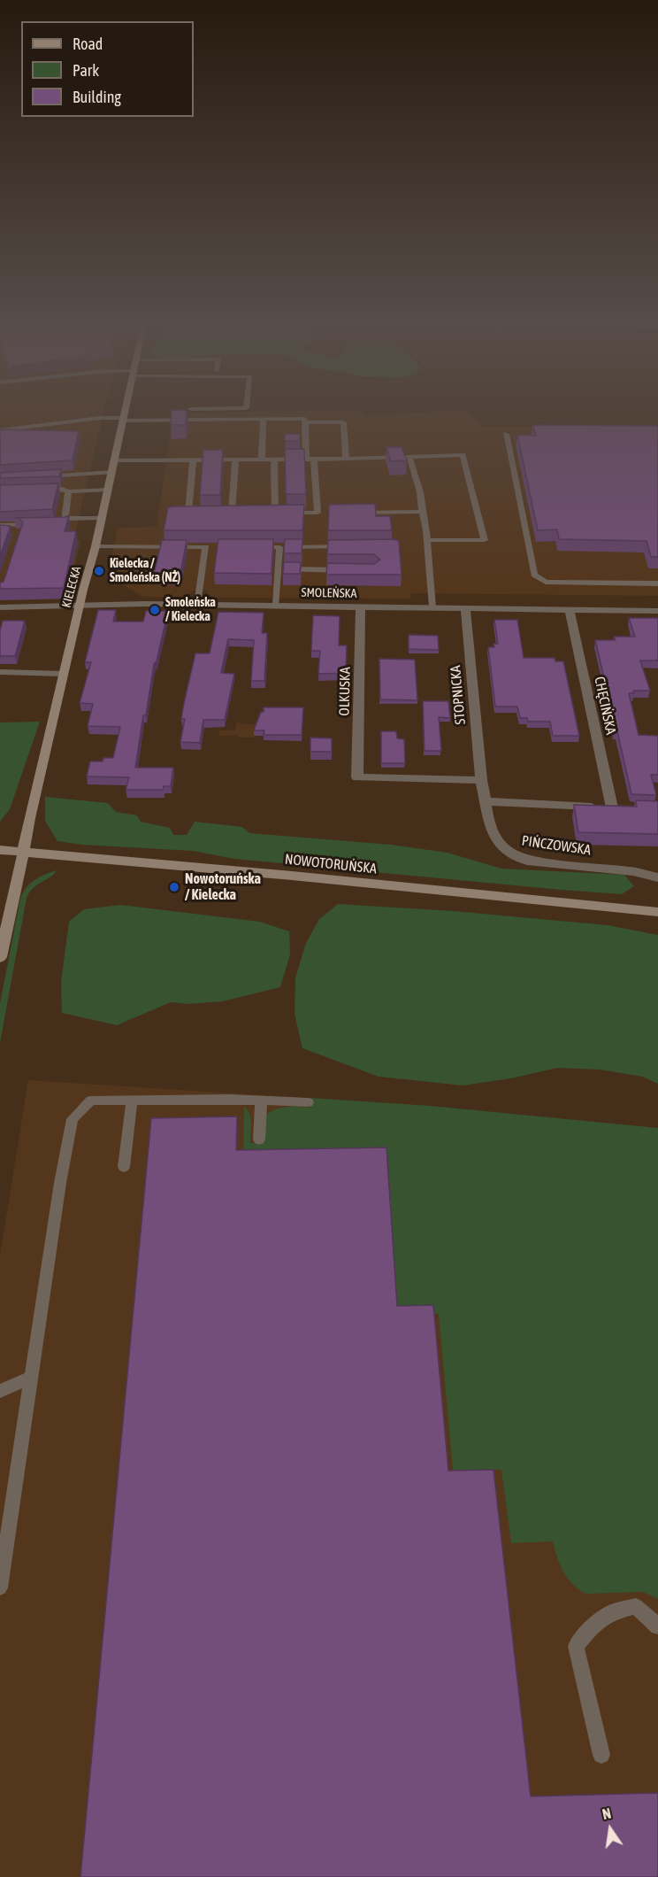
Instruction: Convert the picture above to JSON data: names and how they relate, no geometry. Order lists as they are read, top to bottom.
{
  "streets": {
    "street": [
      "KIELECKA",
      "SMOLEŃSKA",
      "OLKUSKA",
      "STOPNICKA",
      "CHĘCIŃSKA",
      "PIŃCZOWSKA",
      "NOWOTORUŃSKA"
    ]
  },
  "crossings": [
    ["KIELECKA", "SMOLEŃSKA"],
    ["KIELECKA", "NOWOTORUŃSKA"],
    ["SMOLEŃSKA", "OLKUSKA"],
    ["SMOLEŃSKA", "STOPNICKA"],
    ["SMOLEŃSKA", "CHĘCIŃSKA"],
    ["OLKUSKA", "STOPNICKA"],
    ["STOPNICKA", "CHĘCIŃSKA"],
    ["STOPNICKA", "PIŃCZOWSKA"],
    ["CHĘCIŃSKA", "PIŃCZOWSKA"]
  ],
  "places": ["Kielecka / Smoleńska (NŻ)", "Smoleńska / Kielecka", "Nowotoruńska / Kielecka"],
  "legend": ["Road", "Park", "Building"],
  "north": "top"
}
